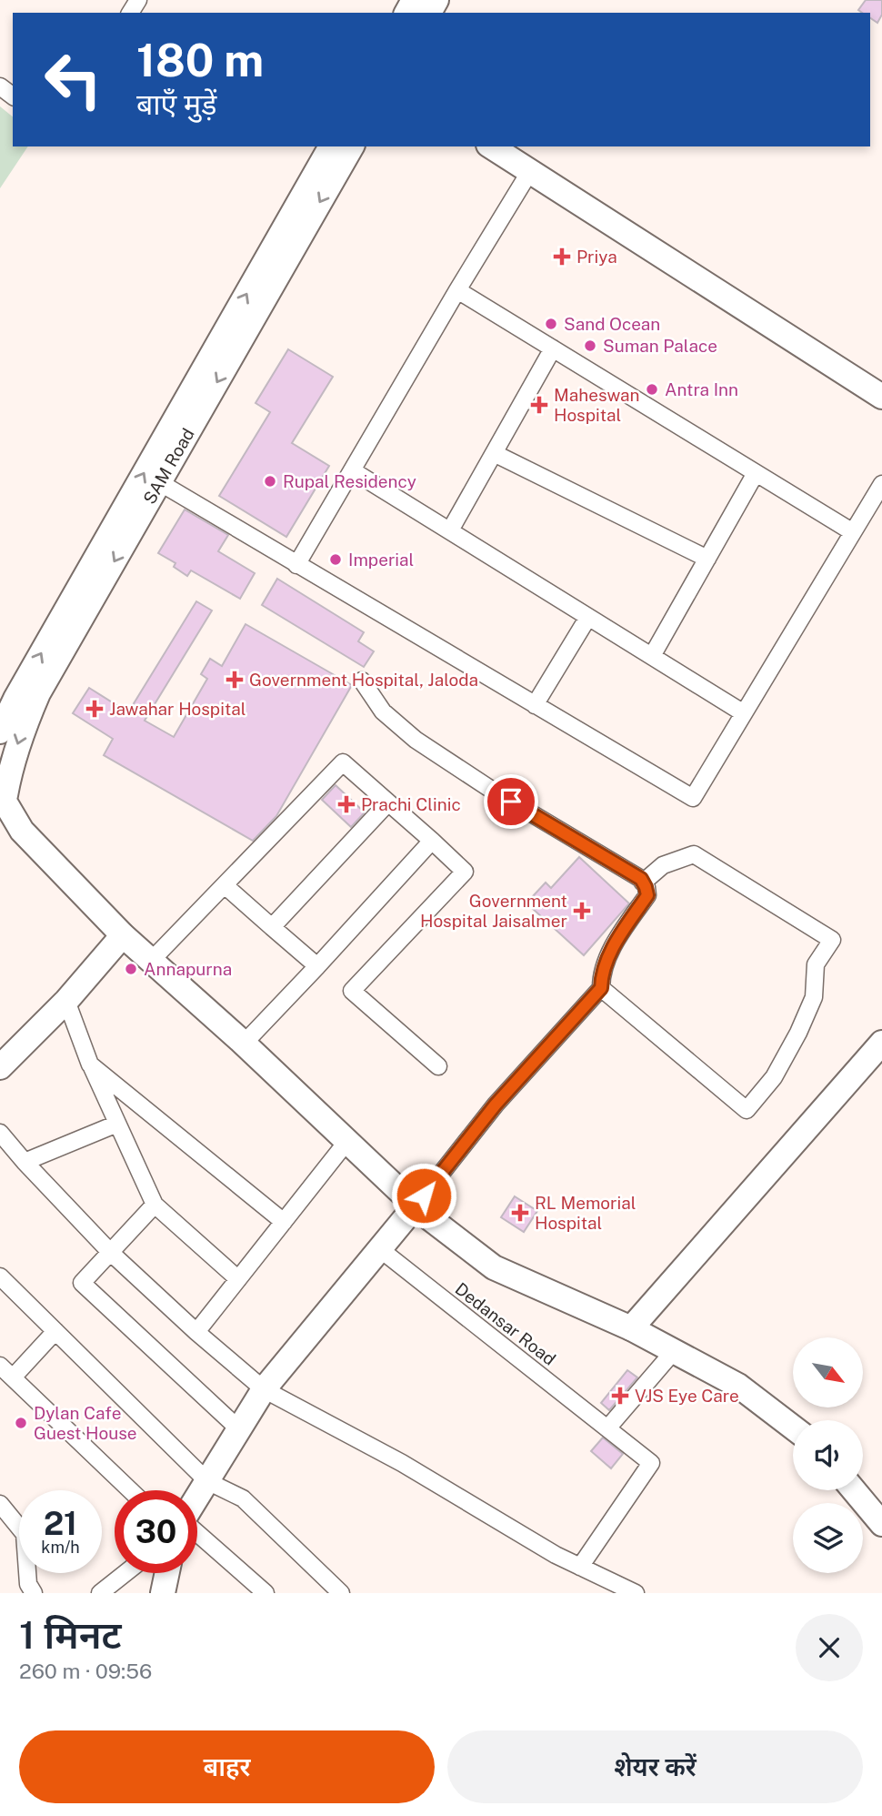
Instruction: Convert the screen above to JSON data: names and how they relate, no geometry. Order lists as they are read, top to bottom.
{
  "streets": {
    "main road": ["SAM Road"],
    "street": ["Dedansar Road"]
  },
  "places": {
    "health": [
      "Priya",
      "Maheswan Hospital",
      "Government Hospital, Jaloda",
      "Jawahar Hospital",
      "Prachi Clinic",
      "Government Hospital Jaisalmer",
      "RL Memorial Hospital",
      "VJS Eye Care"
    ],
    "other": [
      "Sand Ocean",
      "Suman Palace",
      "Antra Inn",
      "Rupal Residency",
      "Imperial",
      "Annapurna",
      "Dylan Cafe Guest House"
    ]
  },
  "north": "bottom right",
  "page": {
    "turn": ["180 m", "बाएँ मुड़ें"],
    "speed": "21 km/h",
    "limit": "30",
    "heading": ["1 मिनट", "260 m · 09:56"],
    "buttons": ["बाहर", "शेयर करें"]
  }
}
